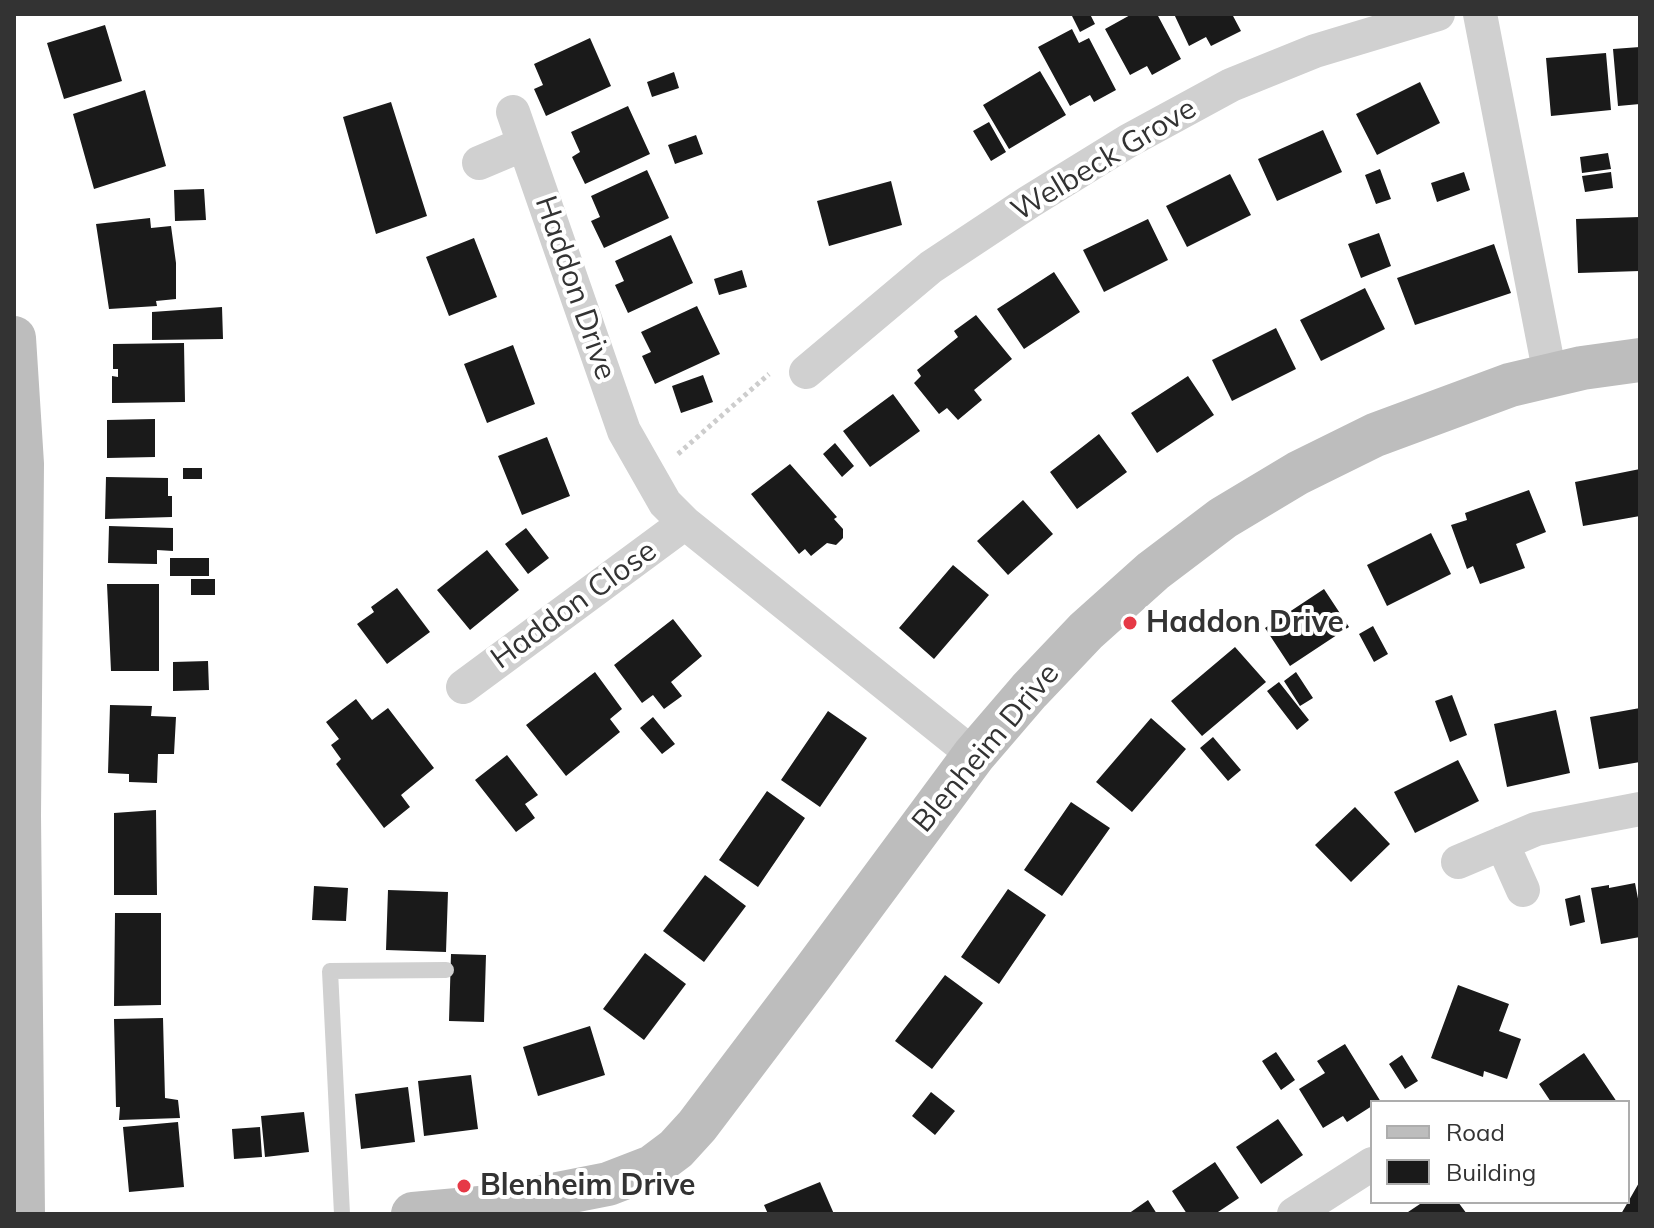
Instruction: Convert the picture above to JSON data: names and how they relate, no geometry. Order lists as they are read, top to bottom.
{
  "streets": {
    "street": [
      "Welbeck Grove",
      "Haddon Drive",
      "Haddon Close",
      "Blenheim Drive"
    ]
  },
  "crossings": [
    ["Haddon Drive", "Haddon Close"],
    ["Haddon Drive", "Blenheim Drive"]
  ],
  "places": ["Haddon Drive", "Blenheim Drive"],
  "legend": ["Road", "Building"]
}
